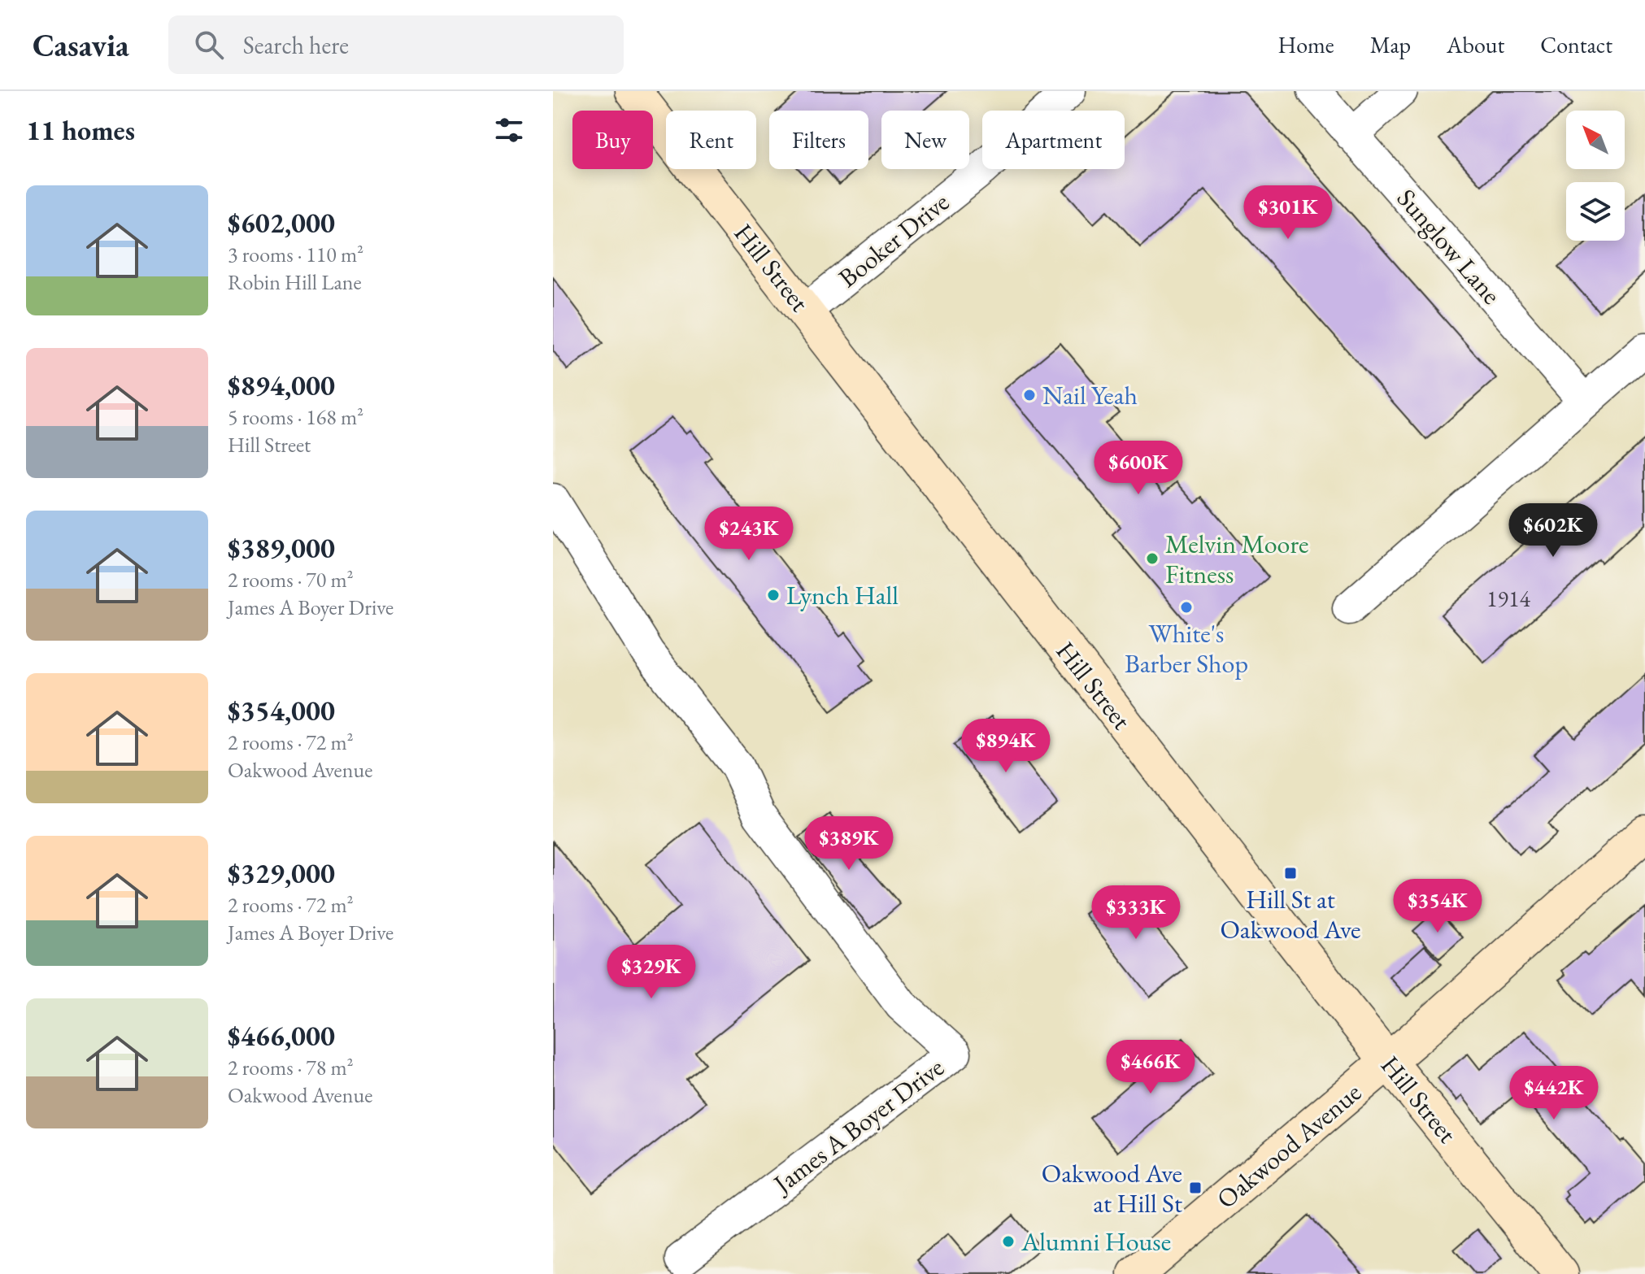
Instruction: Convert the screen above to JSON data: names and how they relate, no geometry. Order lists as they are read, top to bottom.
{
  "streets": {
    "street": [
      "Booker Drive",
      "Sunglow Lane",
      "Hill Street",
      "James A Boyer Drive",
      "Oakwood Avenue"
    ]
  },
  "crossings": [
    ["Booker Drive", "Hill Street"],
    ["Hill Street", "Oakwood Avenue"]
  ],
  "places": {
    "other": [
      "Nail Yeah",
      "Melvin Moore Fitness",
      "Lynch Hall",
      "White's Barber Shop",
      "Alumni House"
    ],
    "transit": ["Hill St at Oakwood Ave", "Oakwood Ave at Hill St"]
  },
  "house_numbers": ["1914"],
  "north": "top left",
  "page": {
    "header": "Casavia",
    "search": "Search here",
    "nav": [
      "Home",
      "Map",
      "About",
      "Contact"
    ],
    "heading": "11 homes",
    "chip": [
      "Buy",
      "Rent",
      "Filters",
      "New",
      "Apartment"
    ],
    "list": [
      {
        "name": "$602,000",
        "note": "3 rooms · 110 m² · Robin Hill Lane"
      },
      {
        "name": "$894,000",
        "note": "5 rooms · 168 m² · Hill Street"
      },
      {
        "name": "$389,000",
        "note": "2 rooms · 70 m² · James A Boyer Drive"
      },
      {
        "name": "$354,000",
        "note": "2 rooms · 72 m² · Oakwood Avenue"
      },
      {
        "name": "$329,000",
        "note": "2 rooms · 72 m² · James A Boyer Drive"
      },
      {
        "name": "$466,000",
        "note": "2 rooms · 78 m² · Oakwood Avenue"
      }
    ],
    "price": [
      "$301K",
      "$600K",
      "$602K",
      "$243K",
      "$894K",
      "$389K",
      "$354K",
      "$333K",
      "$329K",
      "$466K",
      "$442K"
    ]
  }
}
